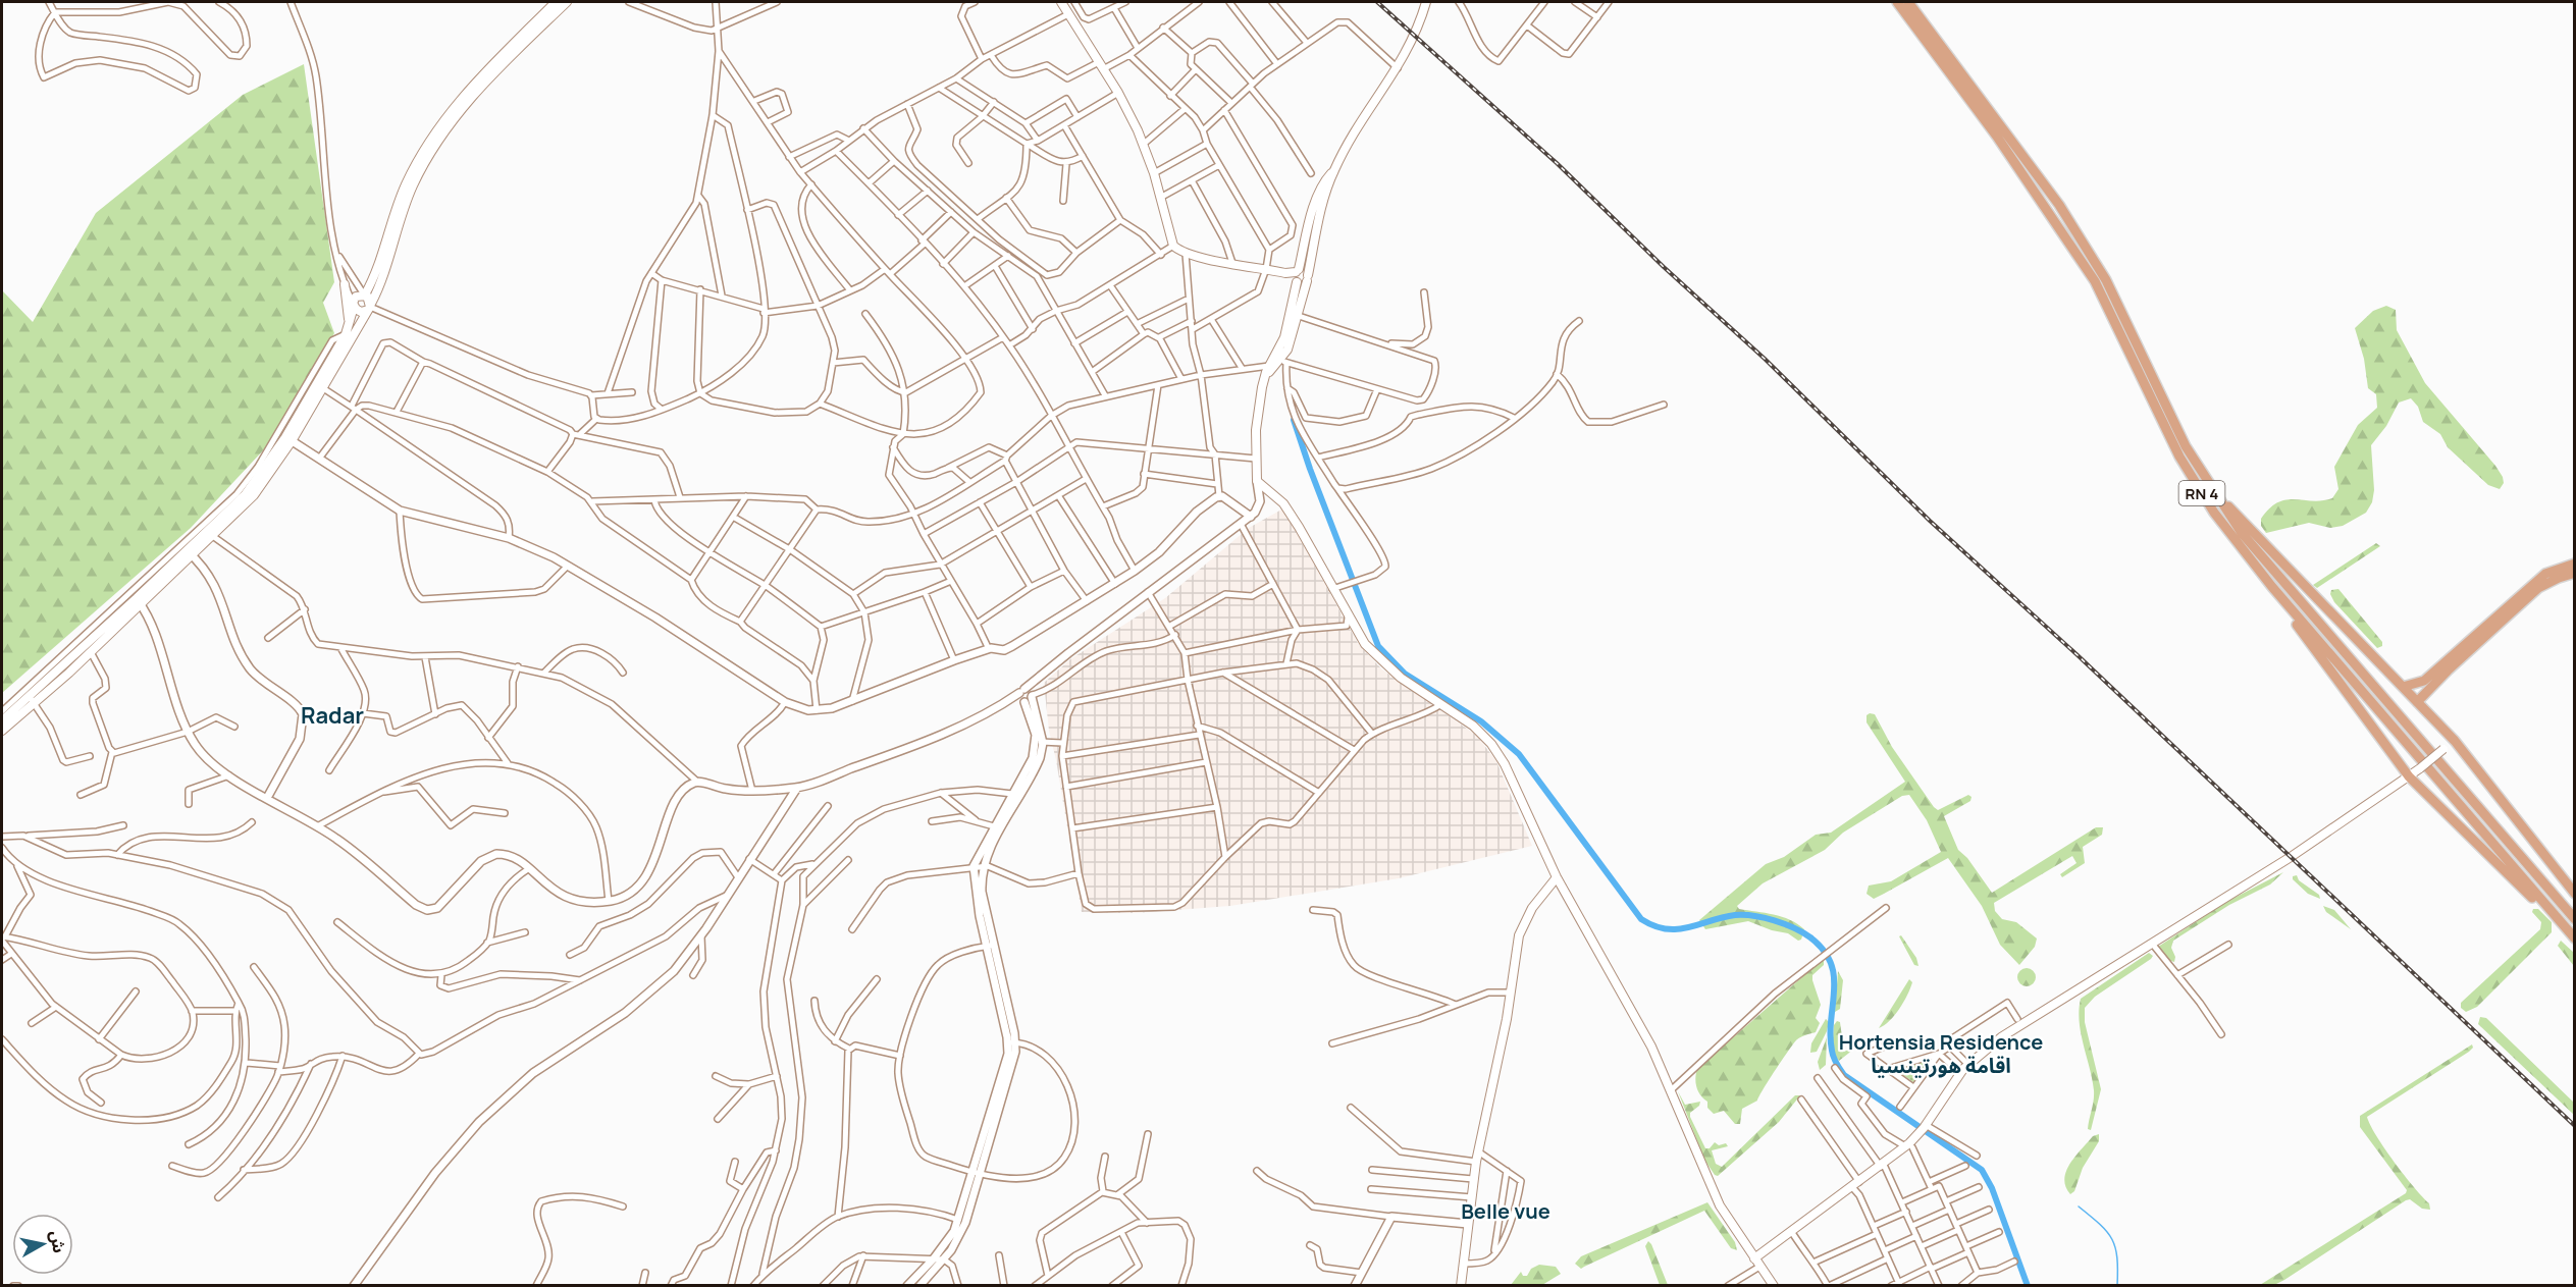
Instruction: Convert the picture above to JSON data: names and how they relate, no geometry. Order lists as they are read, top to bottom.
{
  "streets": {
    "highway": ["RN 4"]
  },
  "districts": ["Radar", "Hortensia Residence اقامة هورتينسيا", "Belle vue"],
  "north": "right"
}
